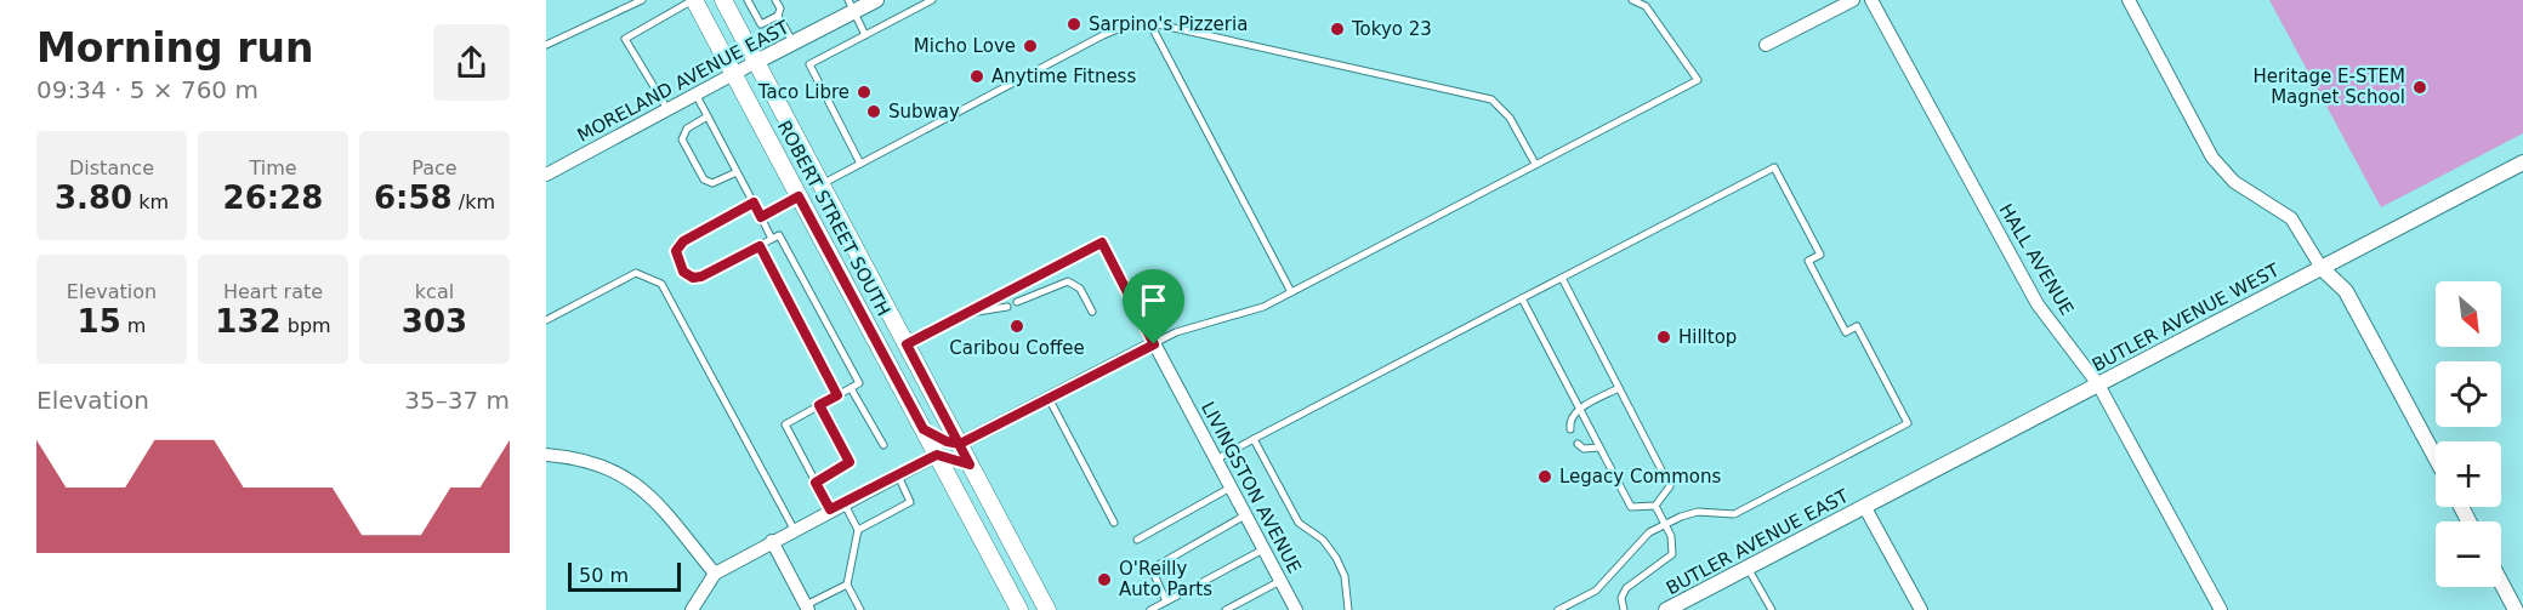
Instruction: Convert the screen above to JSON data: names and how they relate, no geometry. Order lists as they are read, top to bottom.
{
  "streets": {
    "main road": ["ROBERT STREET SOUTH"],
    "street": [
      "MORELAND AVENUE EAST",
      "HALL AVENUE",
      "BUTLER AVENUE WEST",
      "LIVINGSTON AVENUE",
      "BUTLER AVENUE EAST"
    ]
  },
  "crossings": [
    ["MORELAND AVENUE EAST", "ROBERT STREET SOUTH"],
    ["HALL AVENUE", "BUTLER AVENUE WEST"],
    ["BUTLER AVENUE WEST", "BUTLER AVENUE EAST"]
  ],
  "places": [
    "Sarpino's Pizzeria",
    "Tokyo 23",
    "Micho Love",
    "Anytime Fitness",
    "Heritage E-STEM Magnet School",
    "Taco Libre",
    "Subway",
    "Caribou Coffee",
    "Hilltop",
    "Legacy Commons",
    "O'Reilly Auto Parts"
  ],
  "scale_bar": "50 m",
  "north": "bottom right",
  "page": {
    "heading": ["Morning run", "09:34 · 5 × 760 m"],
    "stats": [
      ["Distance", "3.80 km"],
      ["Time", "26:28"],
      ["Pace", "6:58 /km"],
      ["Elevation", "15 m"],
      ["Heart rate", "132 bpm"],
      ["kcal", "303"]
    ],
    "map_buttons": ["+", "−"],
    "chart": ["Elevation", "35–37 m"],
    "scale": "50 m"
  }
}
